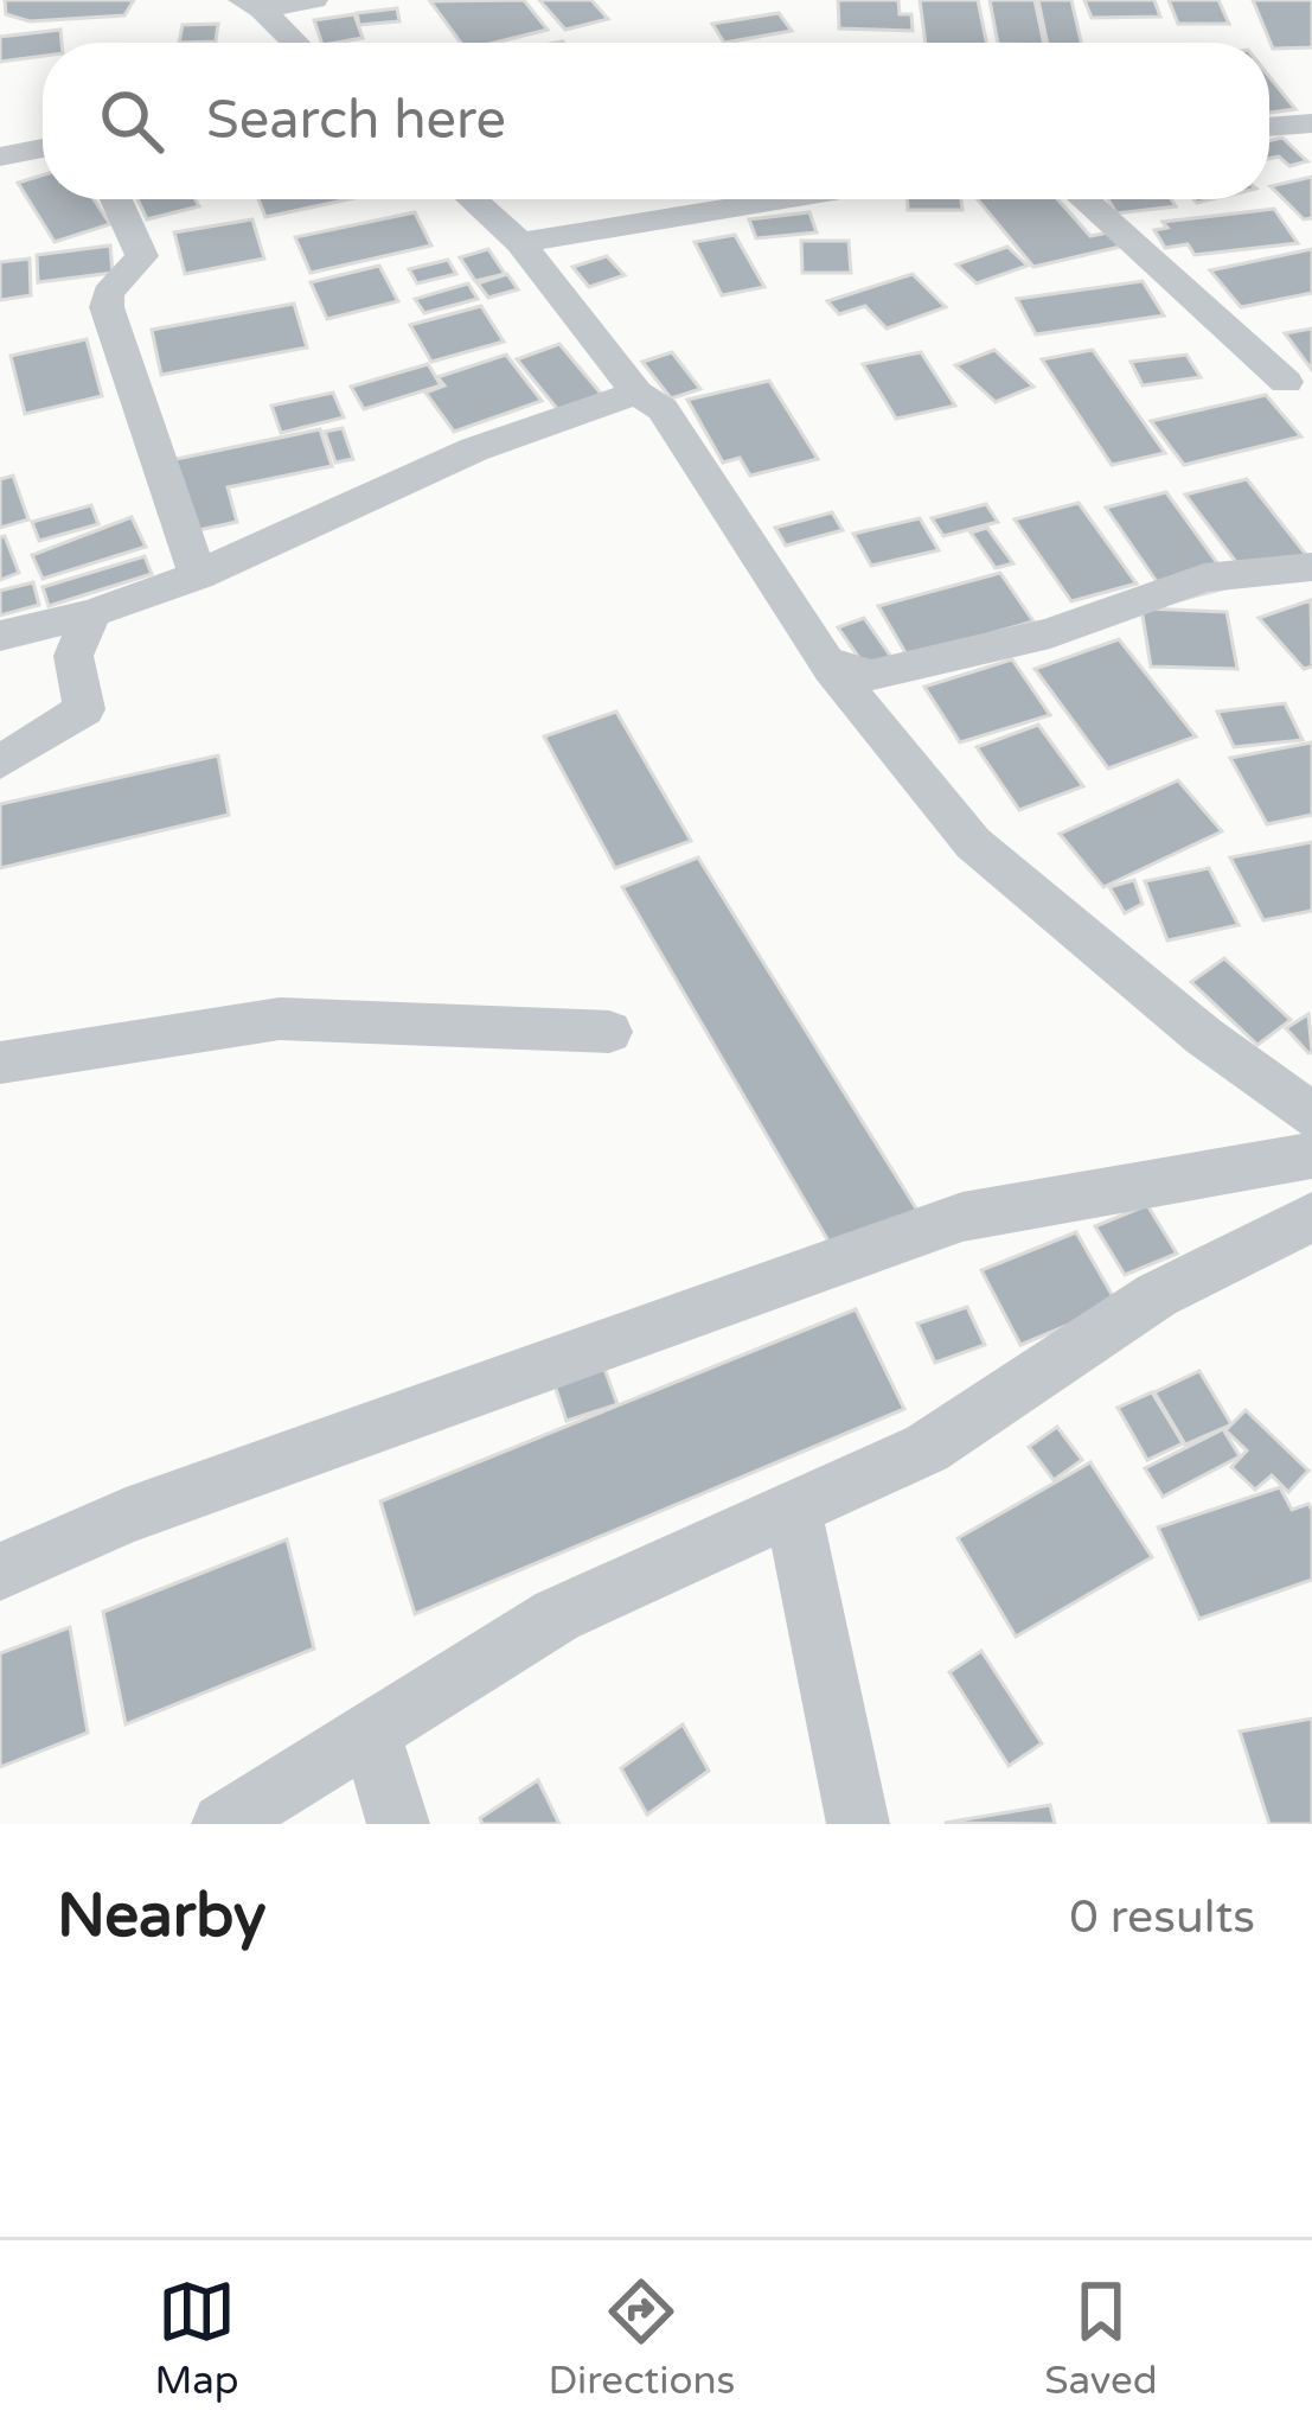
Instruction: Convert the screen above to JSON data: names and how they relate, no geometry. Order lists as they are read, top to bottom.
{
  "page": {
    "search": "Search here",
    "heading": ["Nearby", "0 results"],
    "nav": ["Map", "Directions", "Saved"]
  }
}
